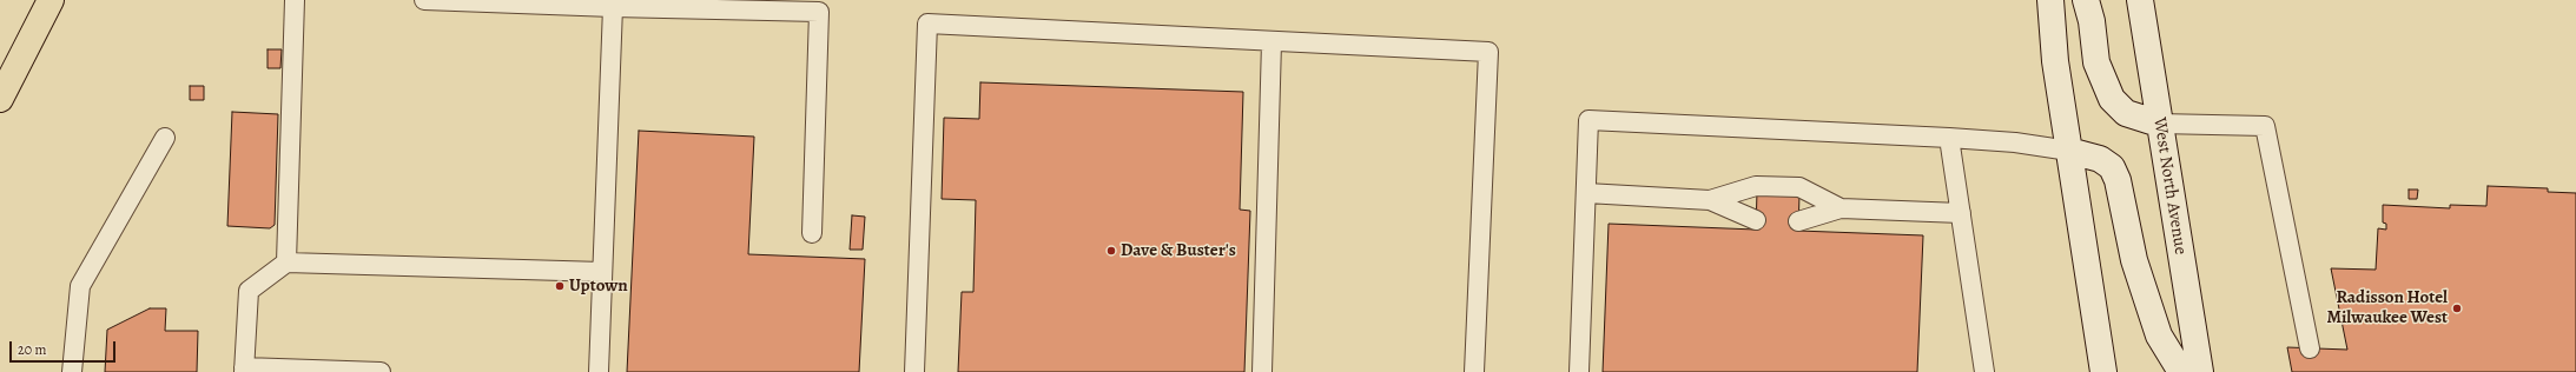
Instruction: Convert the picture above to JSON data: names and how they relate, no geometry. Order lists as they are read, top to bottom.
{
  "streets": {
    "main road": ["West North Avenue"]
  },
  "places": ["Dave & Buster's", "Uptown", "Radisson Hotel Milwaukee West"],
  "scale_bar": "20 m"
}
